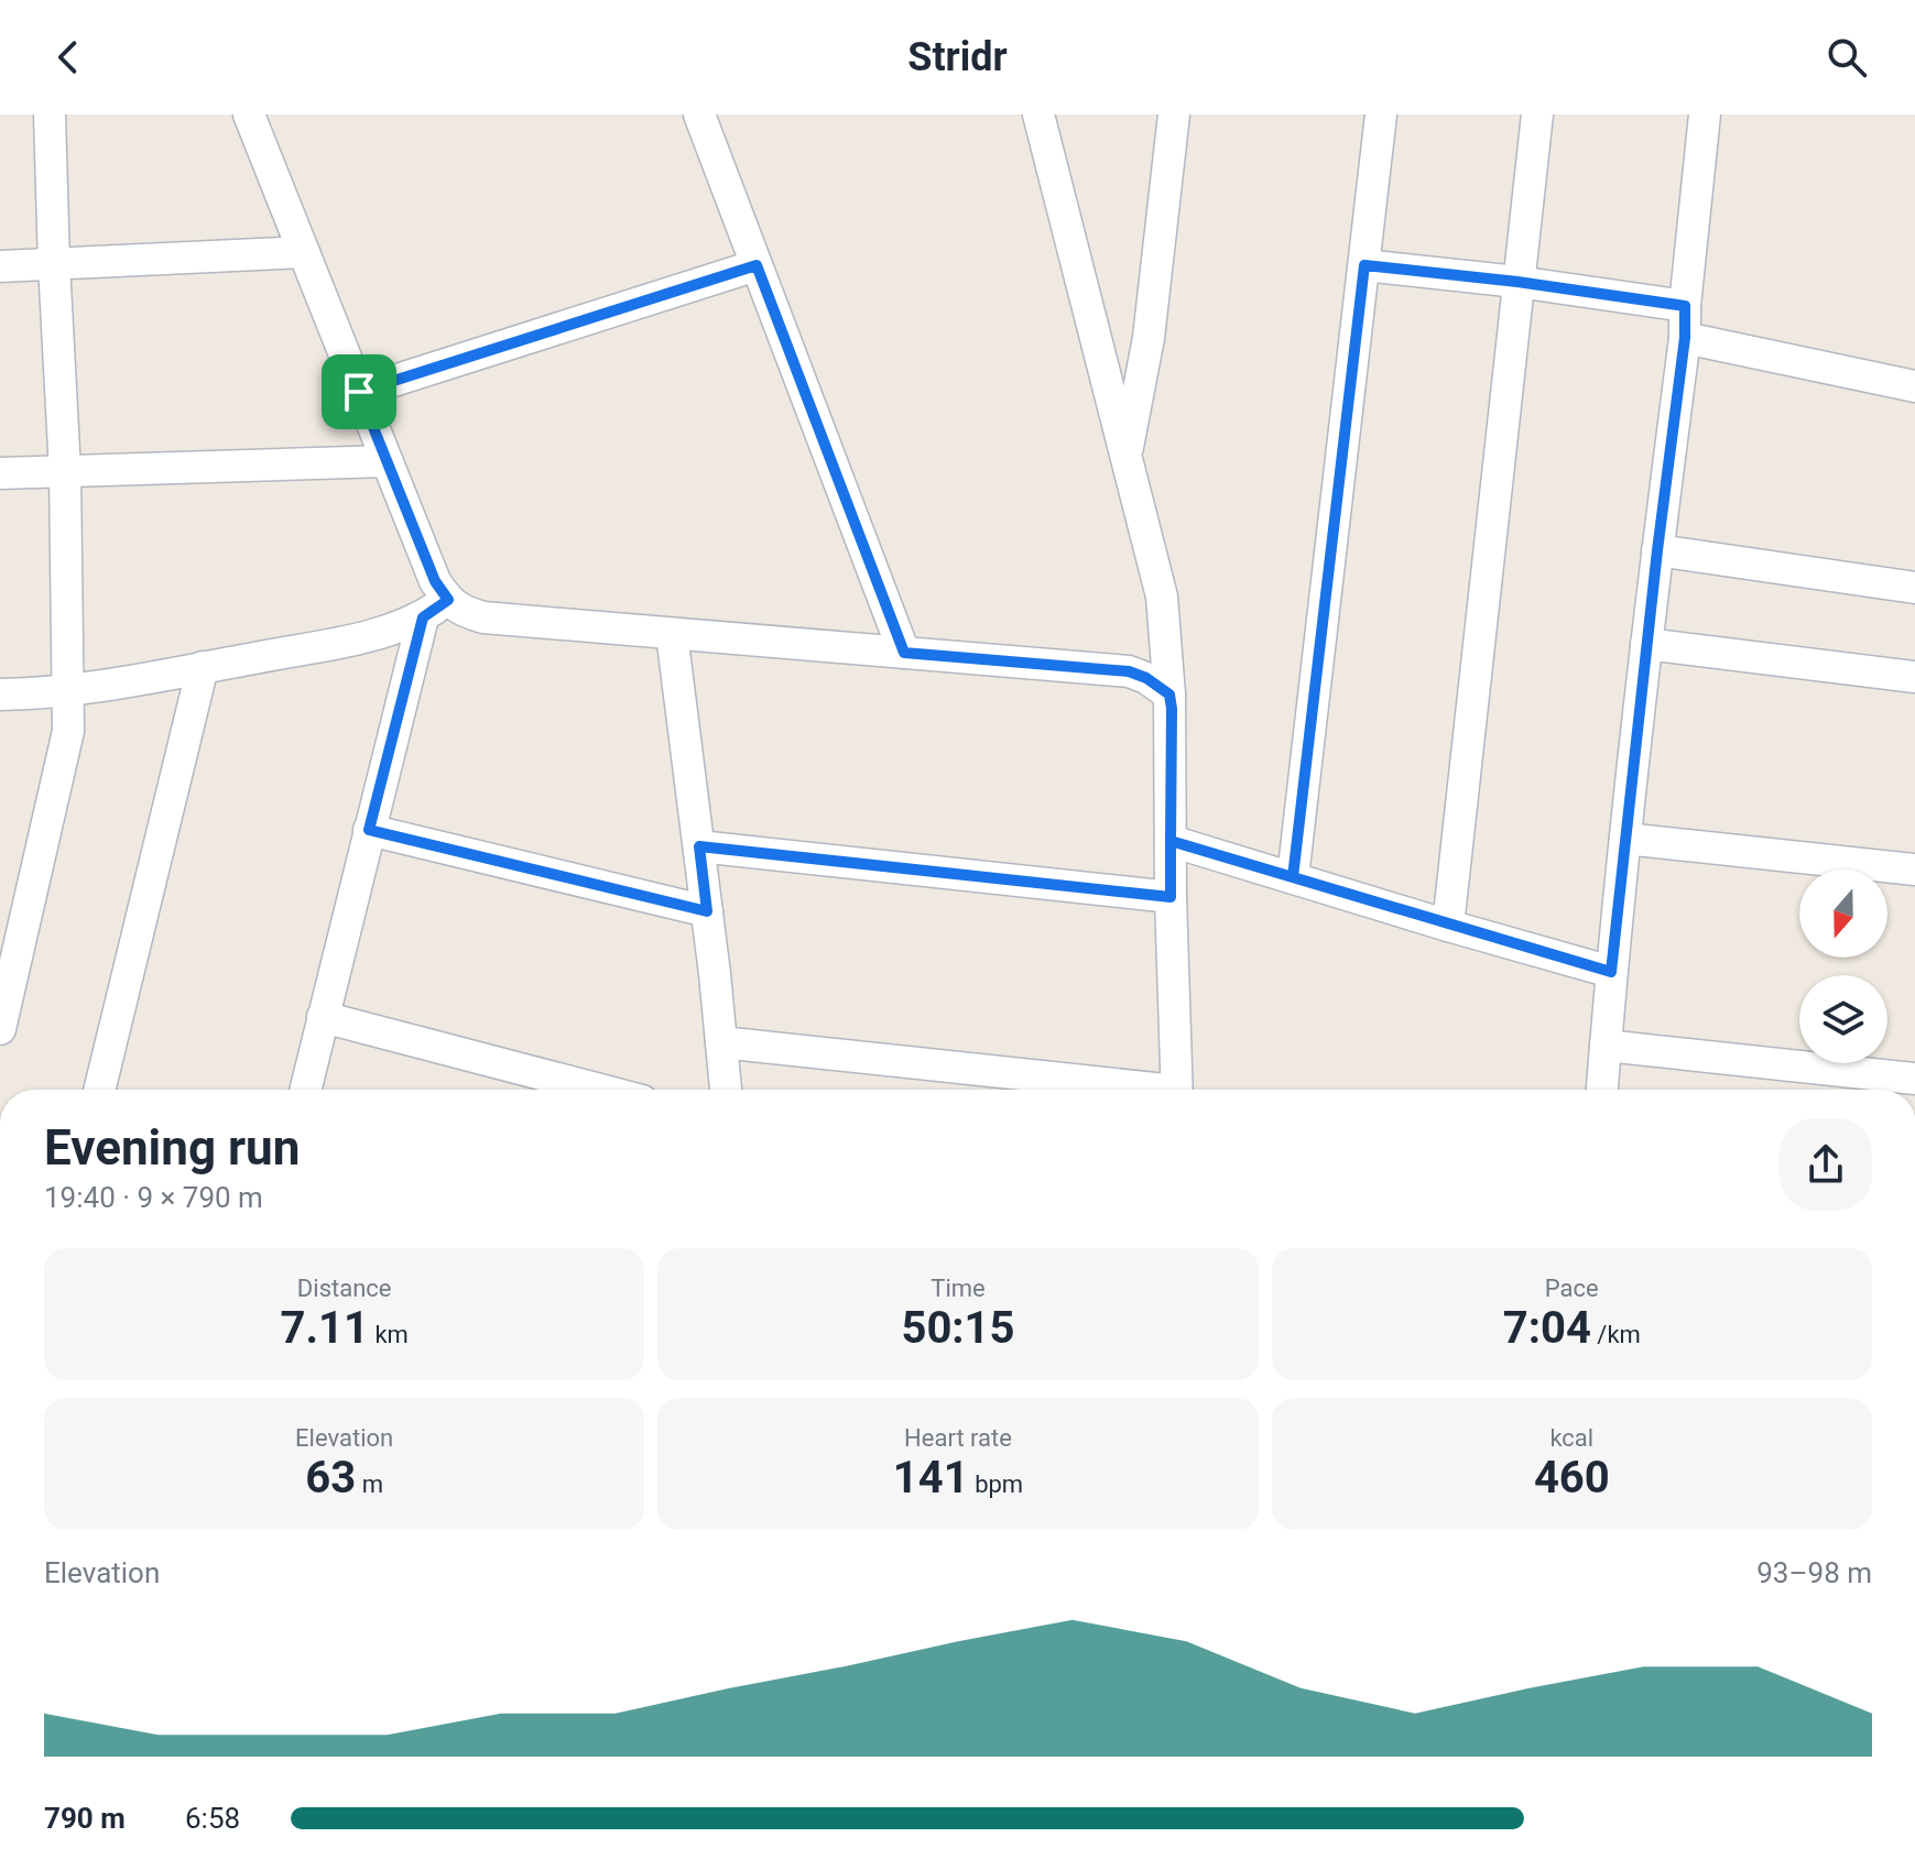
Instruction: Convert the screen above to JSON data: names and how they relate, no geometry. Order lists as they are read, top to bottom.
{
  "north": "bottom",
  "page": {
    "header": "Stridr",
    "heading": ["Evening run", "19:40 · 9 × 790 m"],
    "stats": [
      ["Distance", "7.11 km"],
      ["Time", "50:15"],
      ["Pace", "7:04 /km"],
      ["Elevation", "63 m"],
      ["Heart rate", "141 bpm"],
      ["kcal", "460"]
    ],
    "chart": ["Elevation", "93–98 m"],
    "list": [
      {
        "name": "790 m",
        "note": "6:58"
      }
    ]
  }
}
